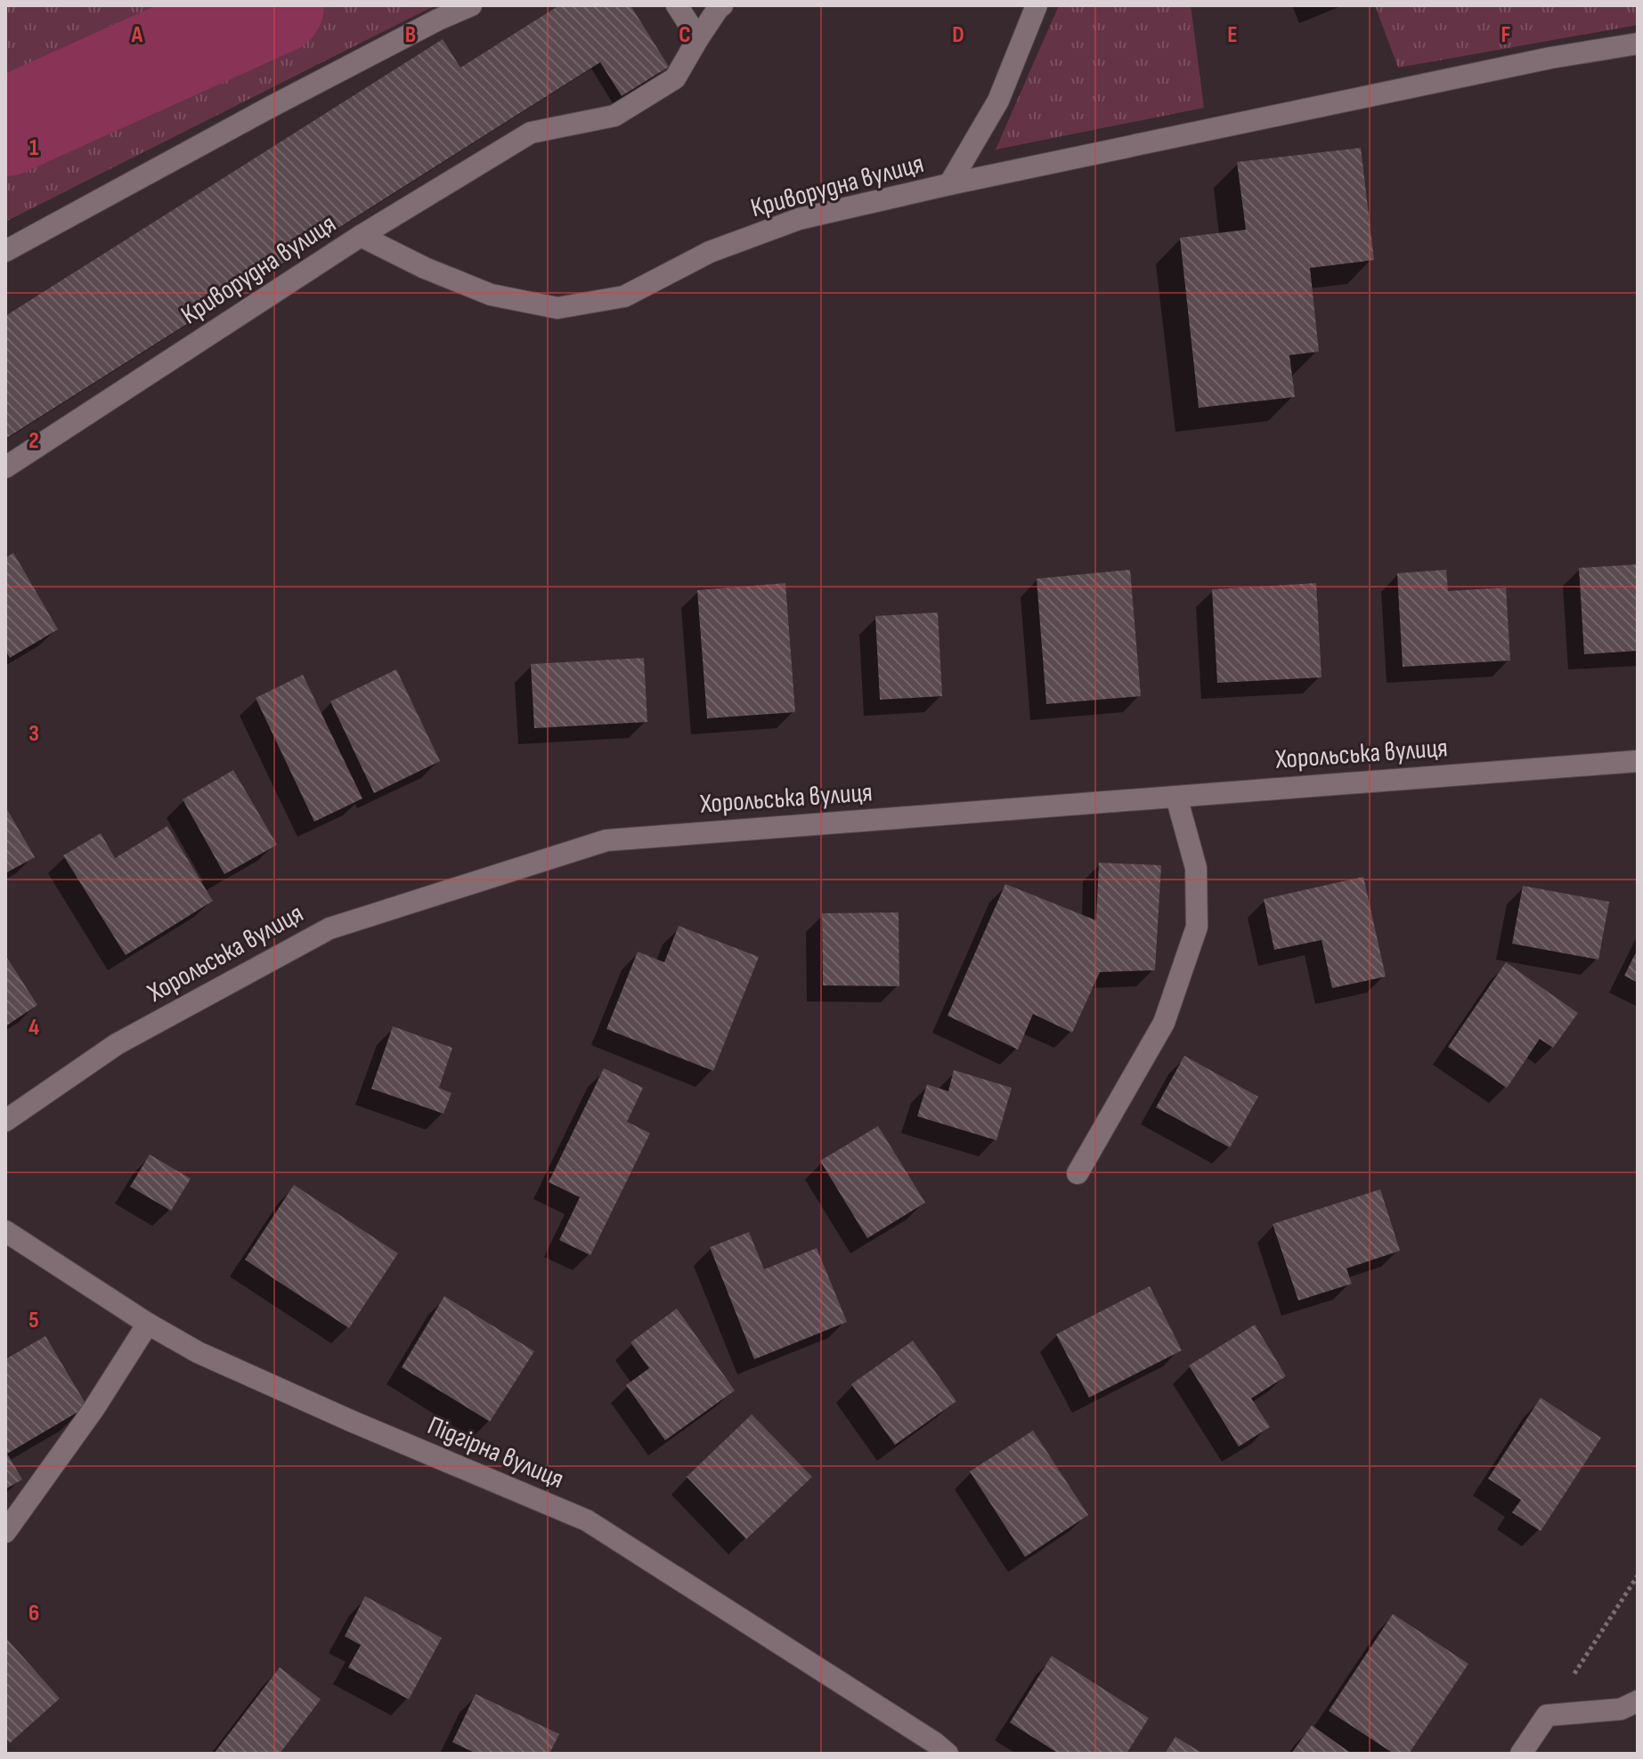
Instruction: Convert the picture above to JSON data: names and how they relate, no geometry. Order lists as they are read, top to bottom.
{
  "streets": {
    "street": ["Криворудна вулиця", "Хорольська вулиця", "Підгірна вулиця"]
  },
  "grid": {
    "columns": [
      "A",
      "B",
      "C",
      "D",
      "E",
      "F"
    ],
    "rows": [
      "1",
      "2",
      "3",
      "4",
      "5",
      "6"
    ]
  }
}
